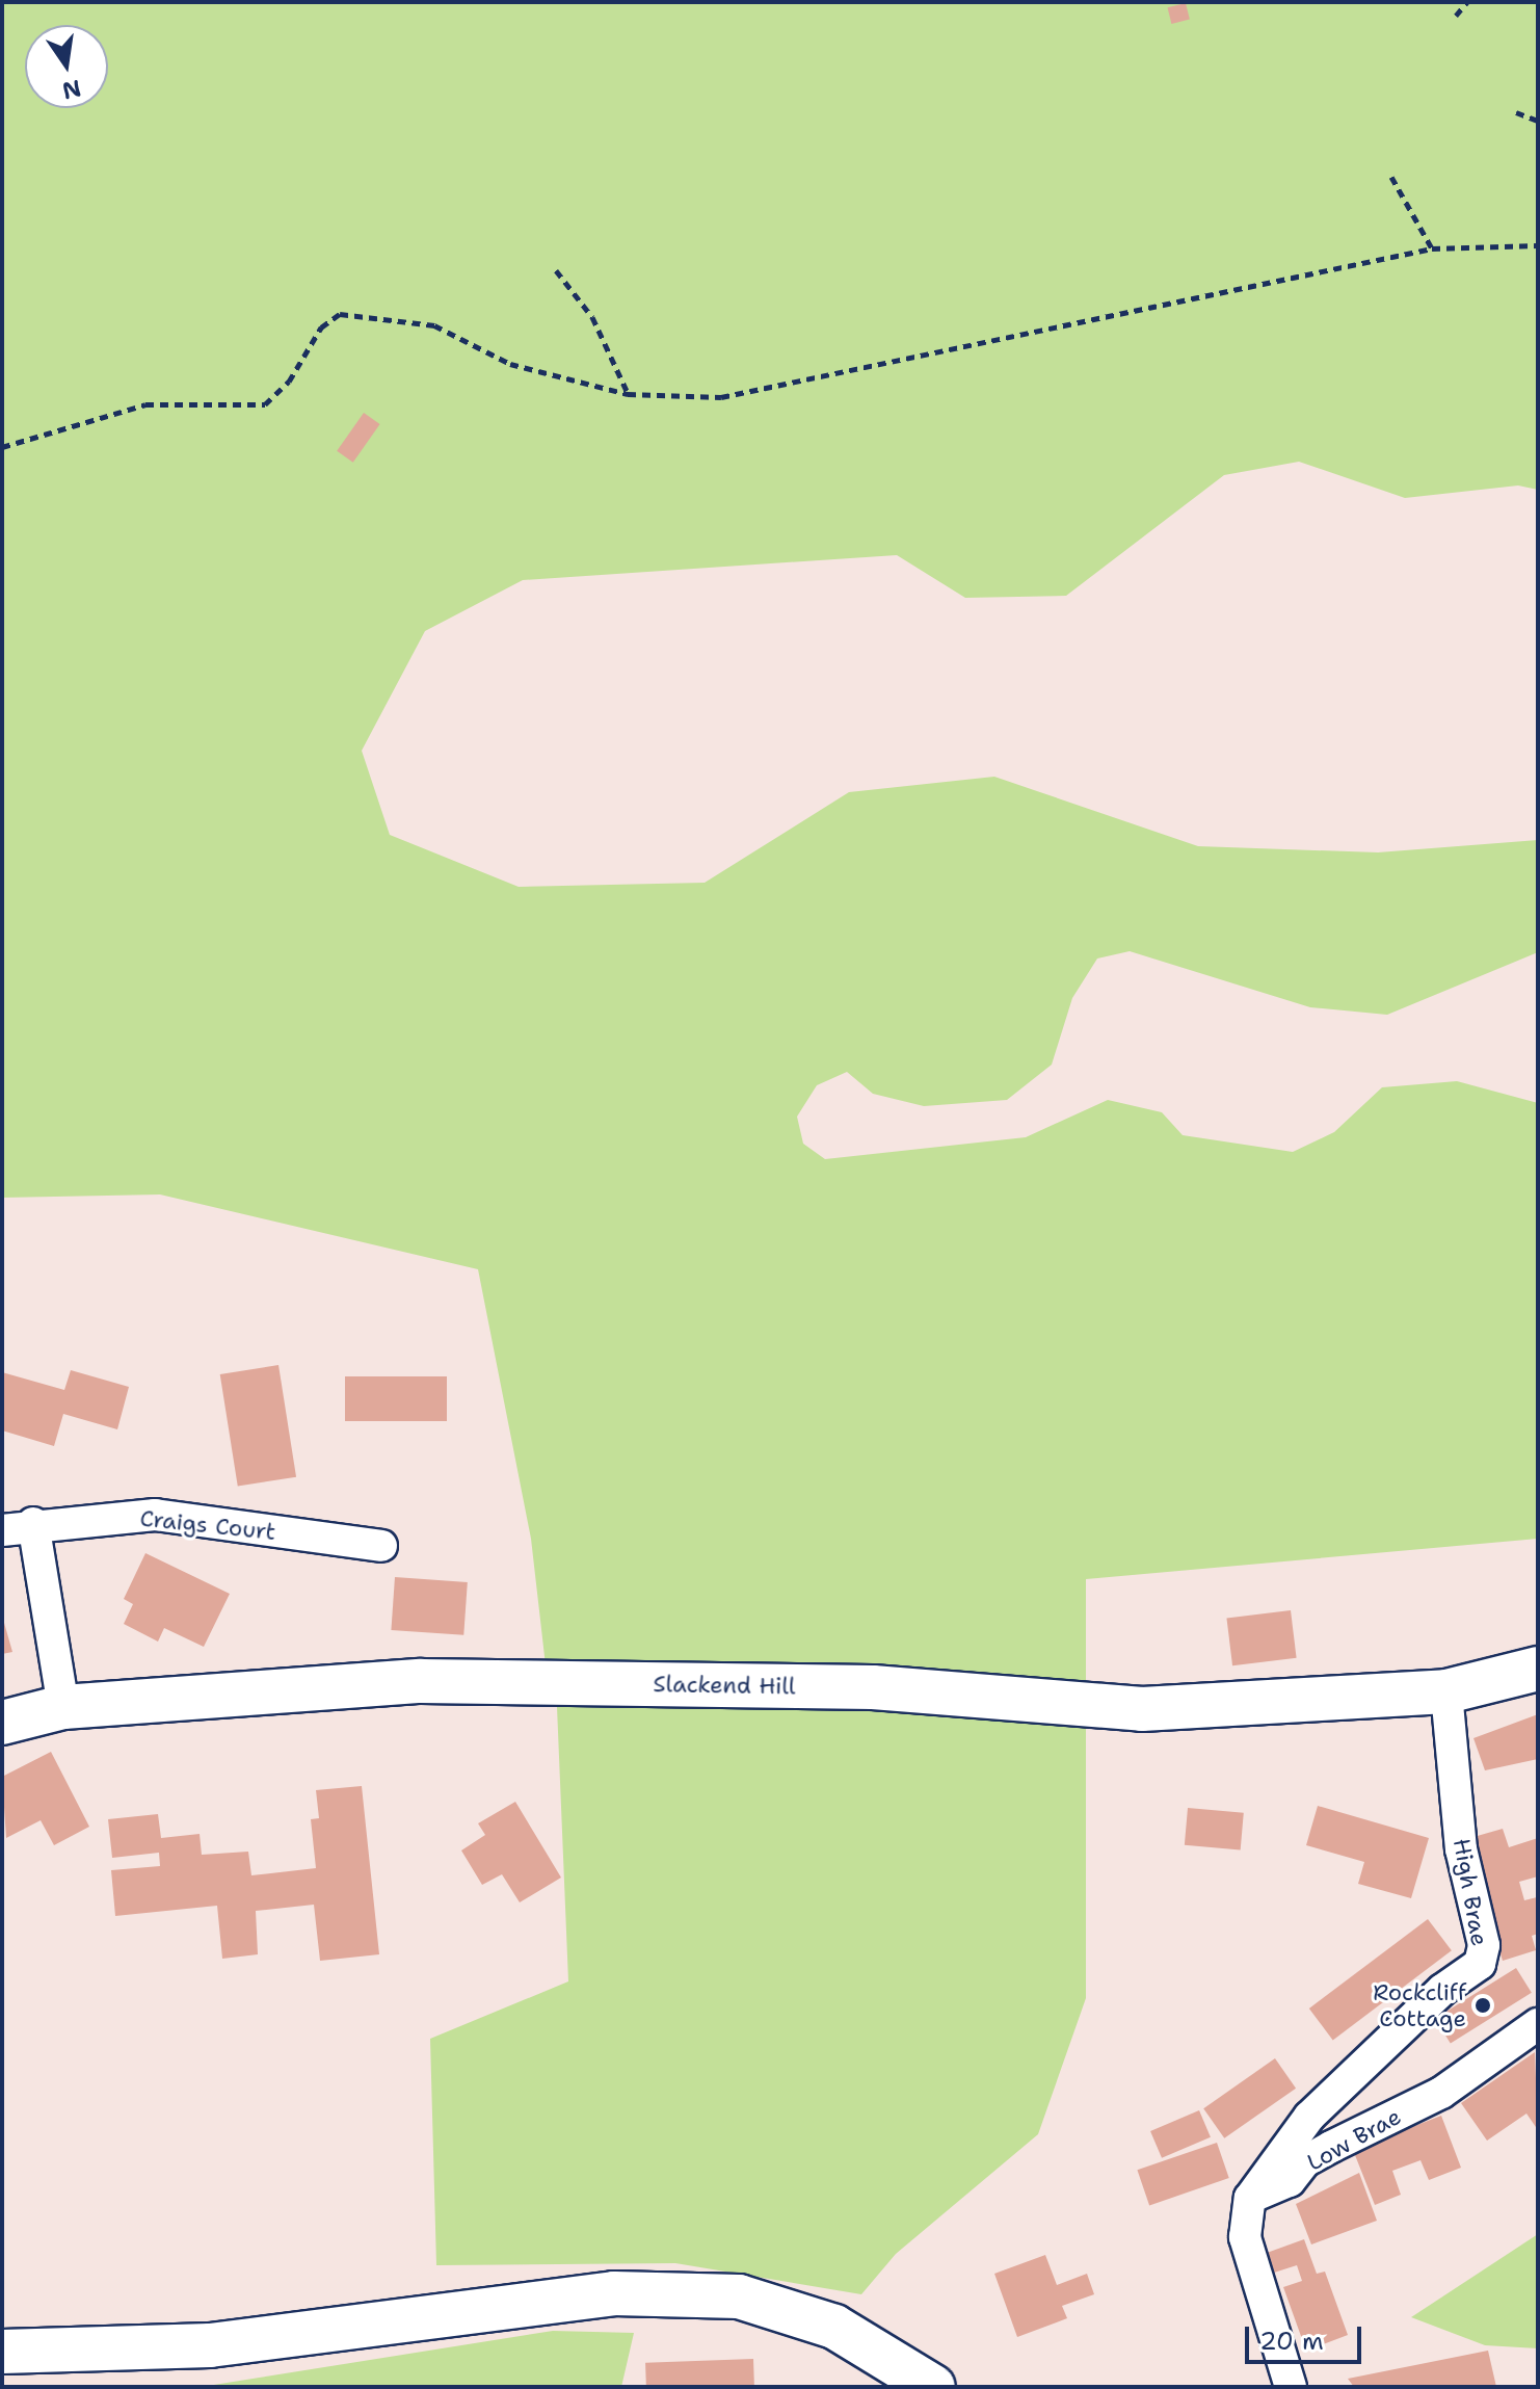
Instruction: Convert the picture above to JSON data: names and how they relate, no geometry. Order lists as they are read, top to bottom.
{
  "streets": {
    "main road": ["Slackend Hill"],
    "street": ["Craigs Court", "High Brae", "Low Brae"]
  },
  "crossings": [
    ["Slackend Hill", "High Brae"],
    ["High Brae", "Low Brae"]
  ],
  "places": ["Rockcliff Cottage"],
  "scale_bar": "20 m",
  "north": "bottom"
}
